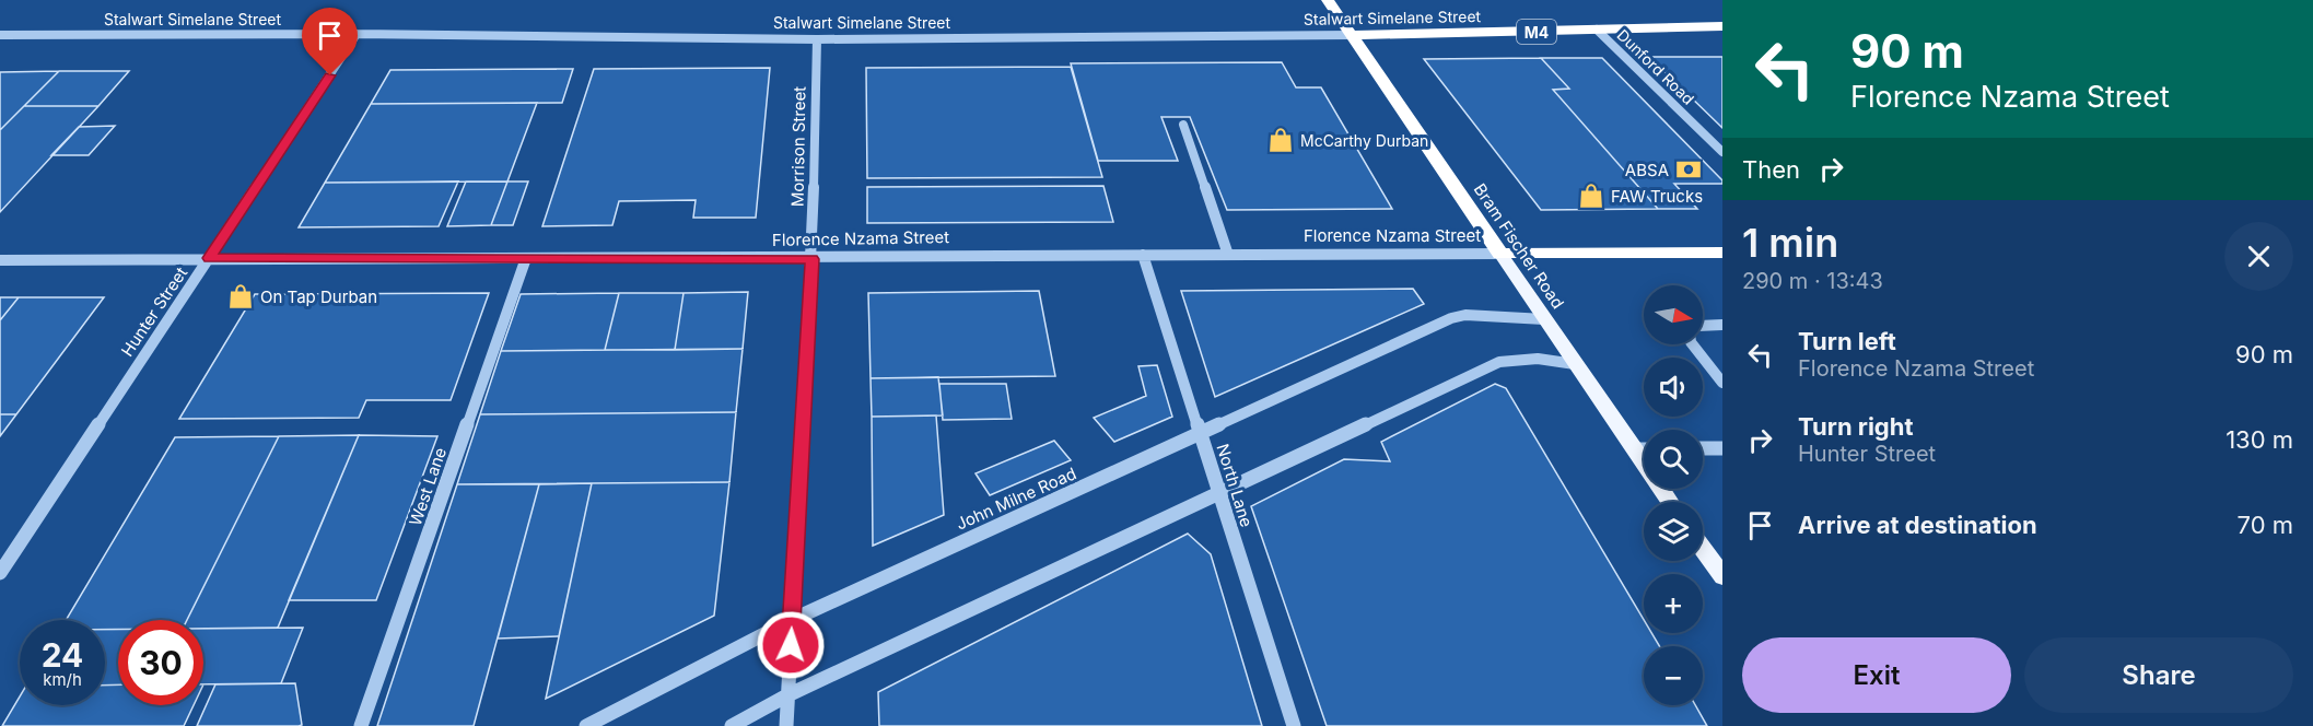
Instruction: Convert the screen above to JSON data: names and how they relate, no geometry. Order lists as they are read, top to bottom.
{
  "streets": {
    "highway": [
      "Stalwart Simelane Street",
      "M4",
      "Florence Nzama Street",
      "Bram Fischer Road"
    ],
    "street": [
      "Dunford Road",
      "Morrison Street",
      "Hunter Street",
      "North Lane",
      "West Lane",
      "John Milne Road"
    ]
  },
  "crossings": [
    ["Stalwart Simelane Street", "Dunford Road"],
    ["Stalwart Simelane Street", "Morrison Street"],
    ["Stalwart Simelane Street", "Bram Fischer Road"],
    ["Stalwart Simelane Street", "Hunter Street"],
    ["Morrison Street", "Florence Nzama Street"],
    ["Morrison Street", "John Milne Road"],
    ["Florence Nzama Street", "Bram Fischer Road"],
    ["Florence Nzama Street", "Hunter Street"],
    ["Florence Nzama Street", "North Lane"],
    ["Florence Nzama Street", "West Lane"],
    ["Bram Fischer Road", "John Milne Road"],
    ["North Lane", "John Milne Road"]
  ],
  "places": {
    "shop": ["McCarthy Durban", "FAW Trucks", "On Tap Durban"],
    "bank": ["ABSA"]
  },
  "north": "right",
  "page": {
    "turn": ["90 m", "Florence Nzama Street"],
    "then": "Then",
    "heading": ["1 min", "290 m · 13:43"],
    "map_buttons": ["+", "−"],
    "list": [
      {
        "name": "Turn left",
        "note": "Florence Nzama Street",
        "value": "90 m"
      },
      {
        "name": "Turn right",
        "note": "Hunter Street",
        "value": "130 m"
      },
      {
        "name": "Arrive at destination",
        "value": "70 m"
      }
    ],
    "speed": "24 km/h",
    "limit": "30",
    "buttons": ["Exit", "Share"]
  }
}
